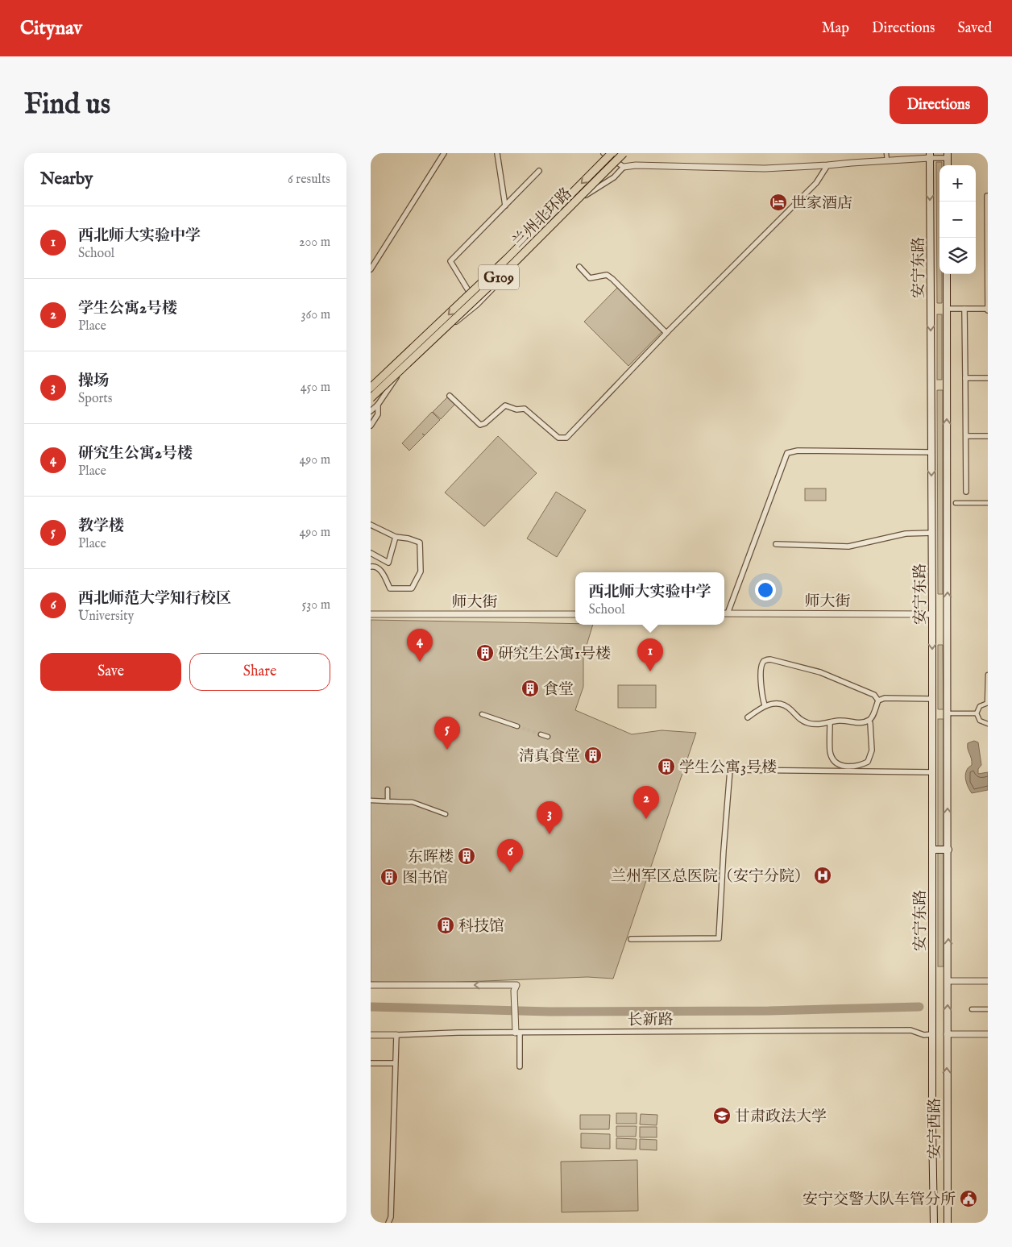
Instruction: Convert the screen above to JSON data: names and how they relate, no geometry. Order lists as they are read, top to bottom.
{
  "streets": {
    "highway": ["兰州北环路", "G109"],
    "main road": ["安宁东路", "安宁西路"],
    "street": ["师大街", "长新路"]
  },
  "crossings": [
    ["安宁东路", "师大街"],
    ["安宁东路", "长新路"],
    ["安宁东路", "安宁西路"],
    ["长新路", "安宁西路"]
  ],
  "places": {
    "hotel": ["世家酒店"],
    "building": [
      "研究生公寓1号楼",
      "食堂",
      "清真食堂",
      "学生公寓3号楼",
      "东晖楼",
      "图书馆",
      "科技馆"
    ],
    "hospital": ["兰州军区总医院（安宁分院）"],
    "school or university": ["甘肃政法大学"],
    "public building": ["安宁交警大队车管分所"]
  },
  "page": {
    "header": "Citynav",
    "nav": ["Map", "Directions", "Saved"],
    "buttons": [
      "Directions",
      ["Save", "Share"]
    ],
    "title": "Find us",
    "heading": ["Nearby", "6 results"],
    "map_buttons": ["+", "−"],
    "list": [
      {
        "mark": "1",
        "name": "西北师大实验中学",
        "note": "School",
        "value": "200 m"
      },
      {
        "mark": "2",
        "name": "学生公寓2号楼",
        "note": "Place",
        "value": "360 m"
      },
      {
        "mark": "3",
        "name": "操场",
        "note": "Sports",
        "value": "450 m"
      },
      {
        "mark": "4",
        "name": "研究生公寓2号楼",
        "note": "Place",
        "value": "490 m"
      },
      {
        "mark": "5",
        "name": "教学楼",
        "note": "Place",
        "value": "490 m"
      },
      {
        "mark": "6",
        "name": "西北师范大学知行校区",
        "note": "University",
        "value": "530 m"
      }
    ],
    "popup": ["西北师大实验中学", "School"],
    "pins": [
      "4",
      "1",
      "5",
      "2",
      "3",
      "6"
    ]
  }
}
